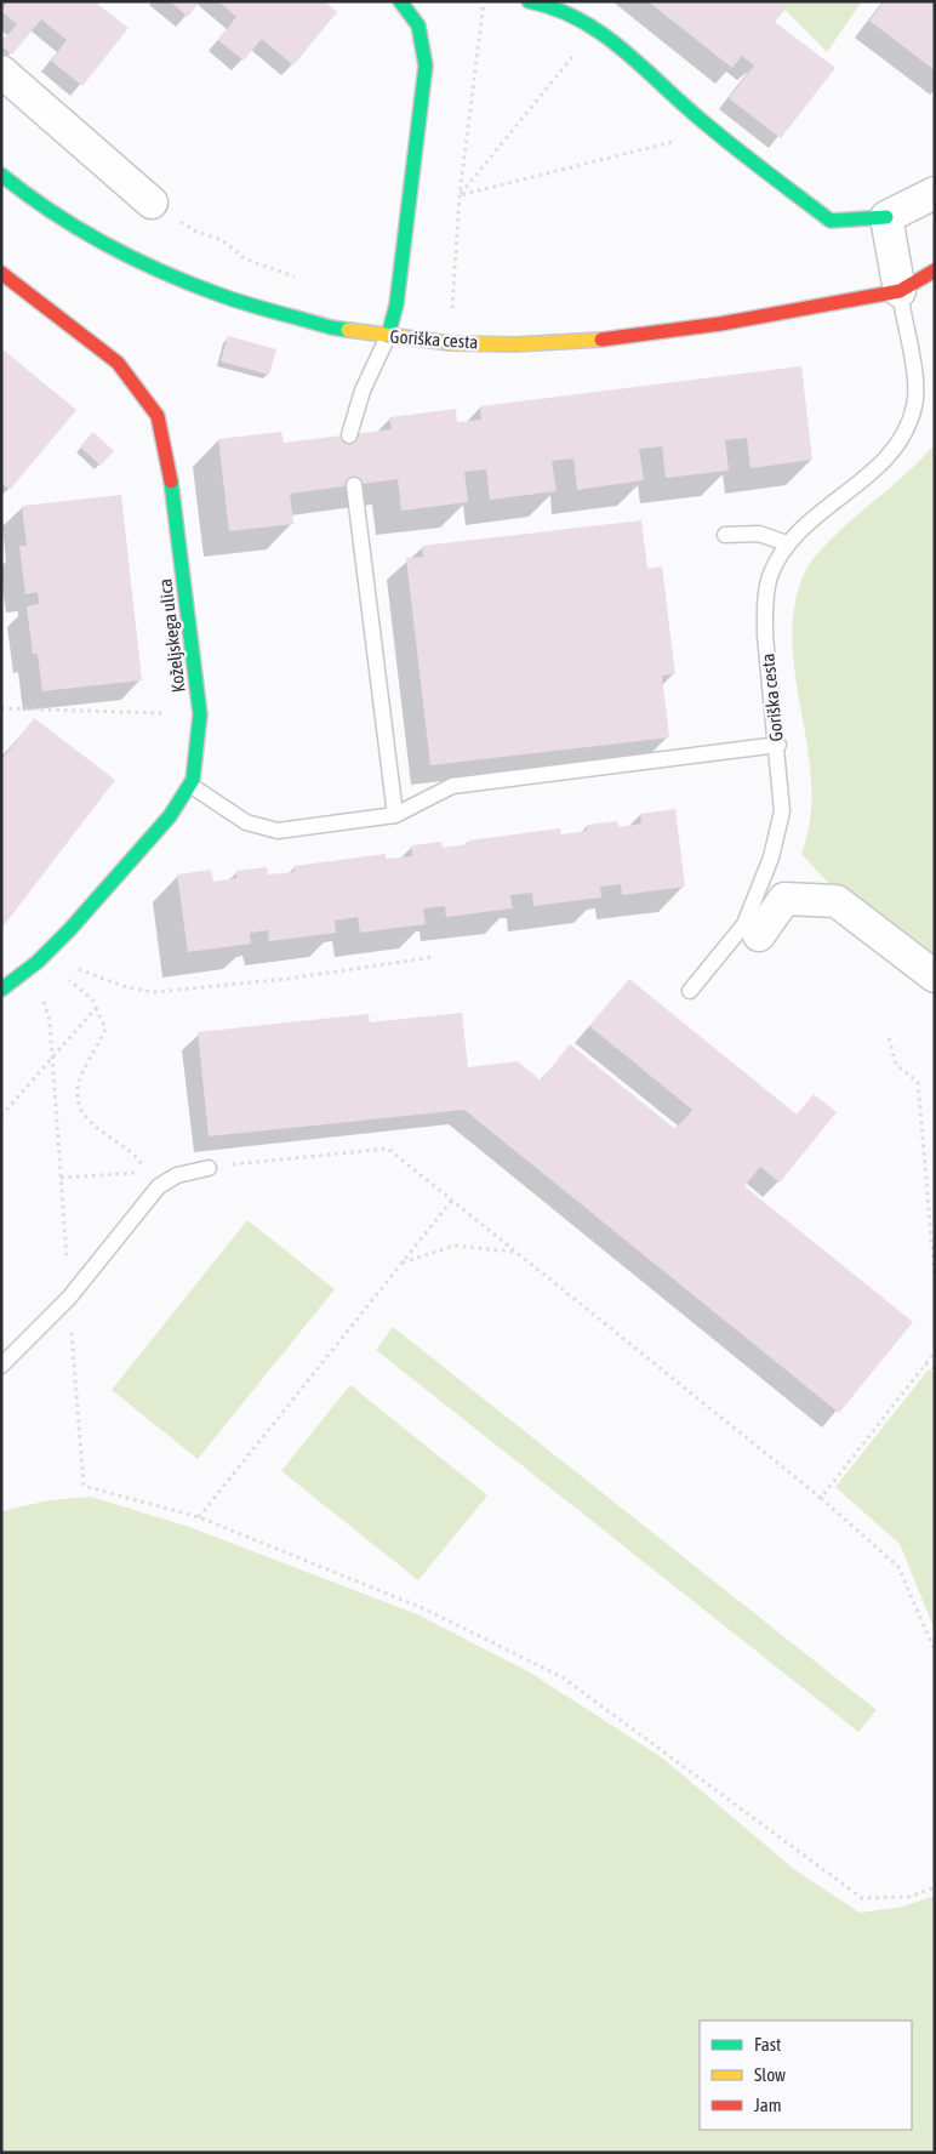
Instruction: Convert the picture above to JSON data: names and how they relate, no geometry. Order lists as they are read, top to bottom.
{
  "streets": {
    "street": ["Goriška cesta", "Koželjskega ulica"]
  },
  "legend": ["Fast", "Slow", "Jam"]
}
